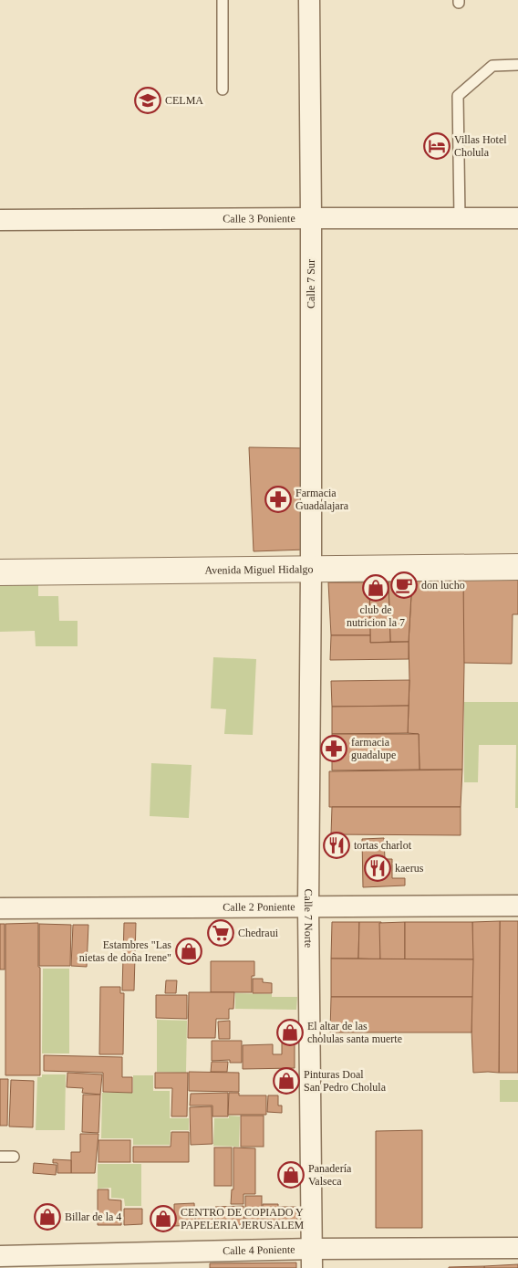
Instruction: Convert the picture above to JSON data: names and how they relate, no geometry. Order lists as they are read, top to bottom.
{
  "streets": {
    "street": [
      "Calle 3 Poniente",
      "Calle 7 Sur",
      "Avenida Miguel Hidalgo",
      "Calle 2 Poniente",
      "Calle 7 Norte",
      "Calle 4 Poniente"
    ]
  },
  "crossings": [
    ["Calle 3 Poniente", "Calle 7 Sur"],
    ["Calle 7 Sur", "Avenida Miguel Hidalgo"],
    ["Calle 7 Sur", "Calle 7 Norte"],
    ["Avenida Miguel Hidalgo", "Calle 7 Norte"],
    ["Calle 2 Poniente", "Calle 7 Norte"],
    ["Calle 7 Norte", "Calle 4 Poniente"]
  ],
  "places": {
    "school or university": ["CELMA"],
    "hotel": ["Villas Hotel Cholula"],
    "pharmacy": ["Farmacia Guadalajara", "farmacia guadalupe"],
    "cafe": ["don lucho"],
    "shop": [
      "club de nutricion la 7",
      "Estambres \"Las nietas de doña Irene\"",
      "El altar de las cholulas santa muerte",
      "Pinturas Doal San Pedro Cholula",
      "Panadería Valseca",
      "Billar de la 4",
      "CENTRO DE COPIADO Y PAPELERIA JERUSALEM"
    ],
    "restaurant": ["tortas charlot", "kaerus"],
    "supermarket": ["Chedraui"]
  }
}
